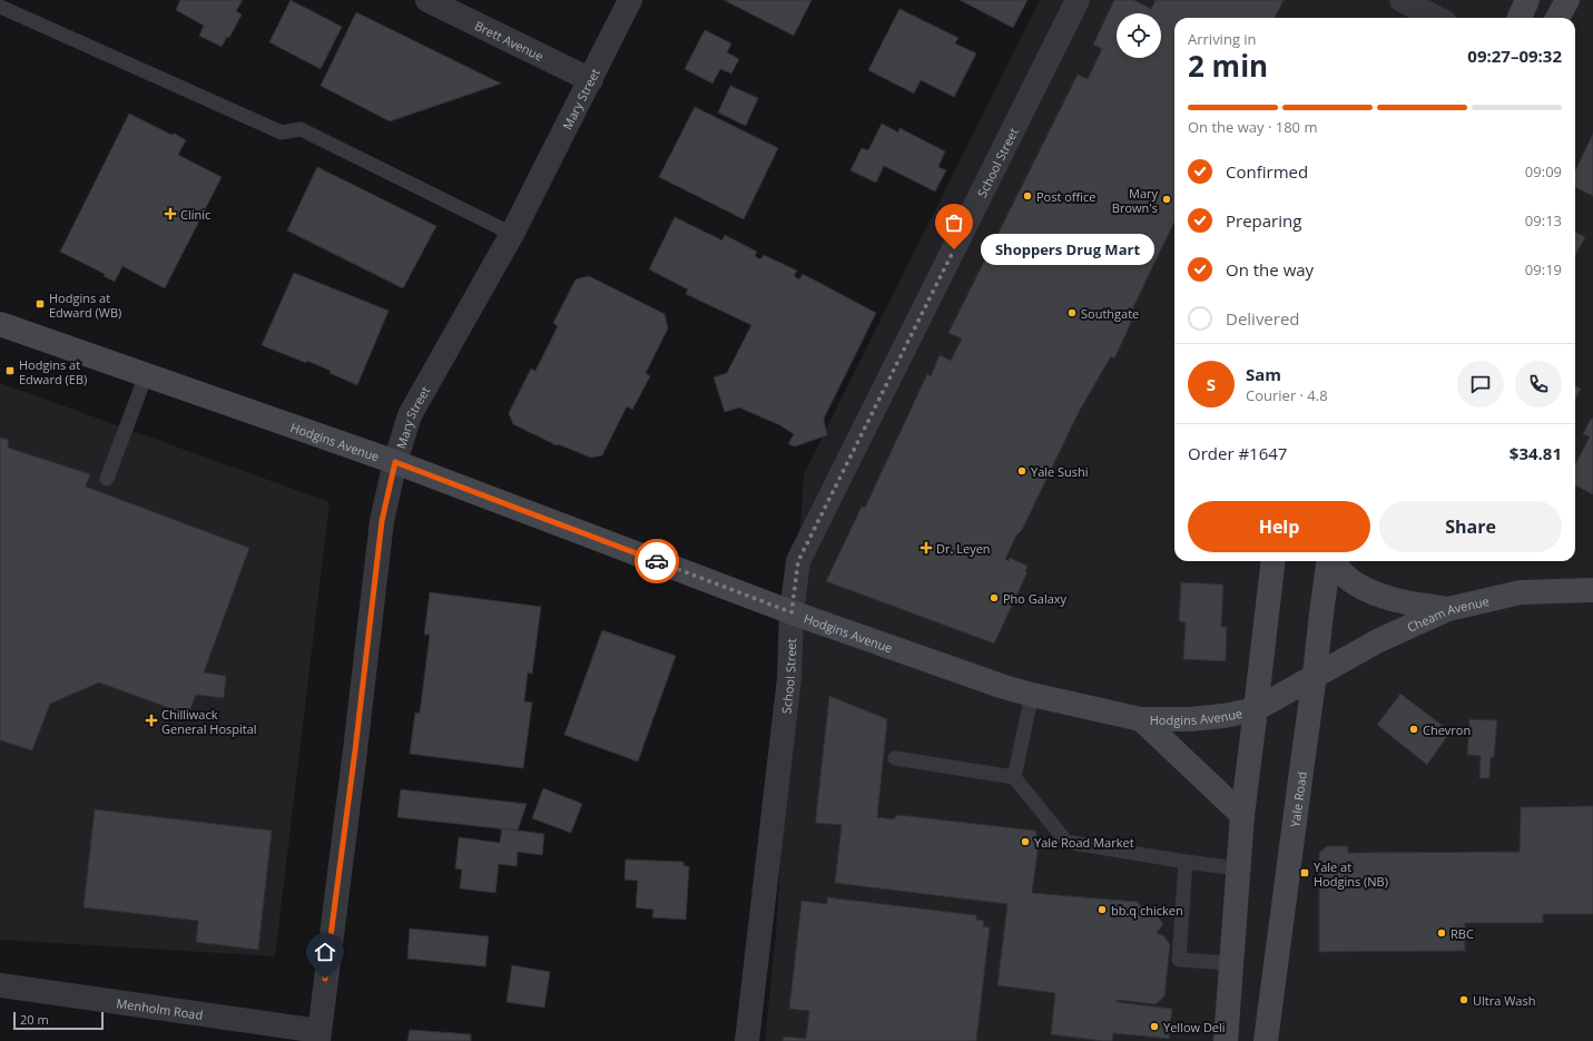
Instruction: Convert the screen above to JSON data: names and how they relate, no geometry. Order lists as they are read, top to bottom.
{
  "streets": {
    "main road": ["Hodgins Avenue", "Cheam Avenue", "Yale Road"],
    "street": [
      "Brett Avenue",
      "Mary Street",
      "School Street",
      "Menholm Road"
    ]
  },
  "crossings": [
    ["Brett Avenue", "Mary Street"],
    ["Mary Street", "Hodgins Avenue"],
    ["Mary Street", "Menholm Road"],
    ["School Street", "Hodgins Avenue"],
    ["Hodgins Avenue", "Cheam Avenue"],
    ["Cheam Avenue", "Yale Road"]
  ],
  "places": {
    "other": [
      "Post office",
      "Mary Brown's",
      "Shoppers Drug Mart",
      "Southgate",
      "Yale Sushi",
      "Pho Galaxy",
      "Chevron",
      "Yale Road Market",
      "bb.q chicken",
      "RBC",
      "Ultra Wash",
      "Yellow Deli"
    ],
    "health": ["Clinic", "Dr. Leyen", "Chilliwack General Hospital"],
    "transit": ["Hodgins at Edward (WB)", "Hodgins at Edward (EB)", "Yale at Hodgins (NB)"]
  },
  "scale_bar": "20 m",
  "page": {
    "heading": ["2 min", "Arriving in", "09:27–09:32"],
    "panel": [
      "Sam",
      "Courier · 4.8",
      "Order #1647",
      "$34.81"
    ],
    "bar": "On the way · 180 m",
    "list": [
      ["Confirmed", "09:09"],
      ["Preparing", "09:13"],
      ["On the way", "09:19"],
      "Delivered"
    ],
    "bubble": "Shoppers Drug Mart",
    "round": "S",
    "buttons": ["Help", "Share"],
    "scale": "20 m"
  }
}
